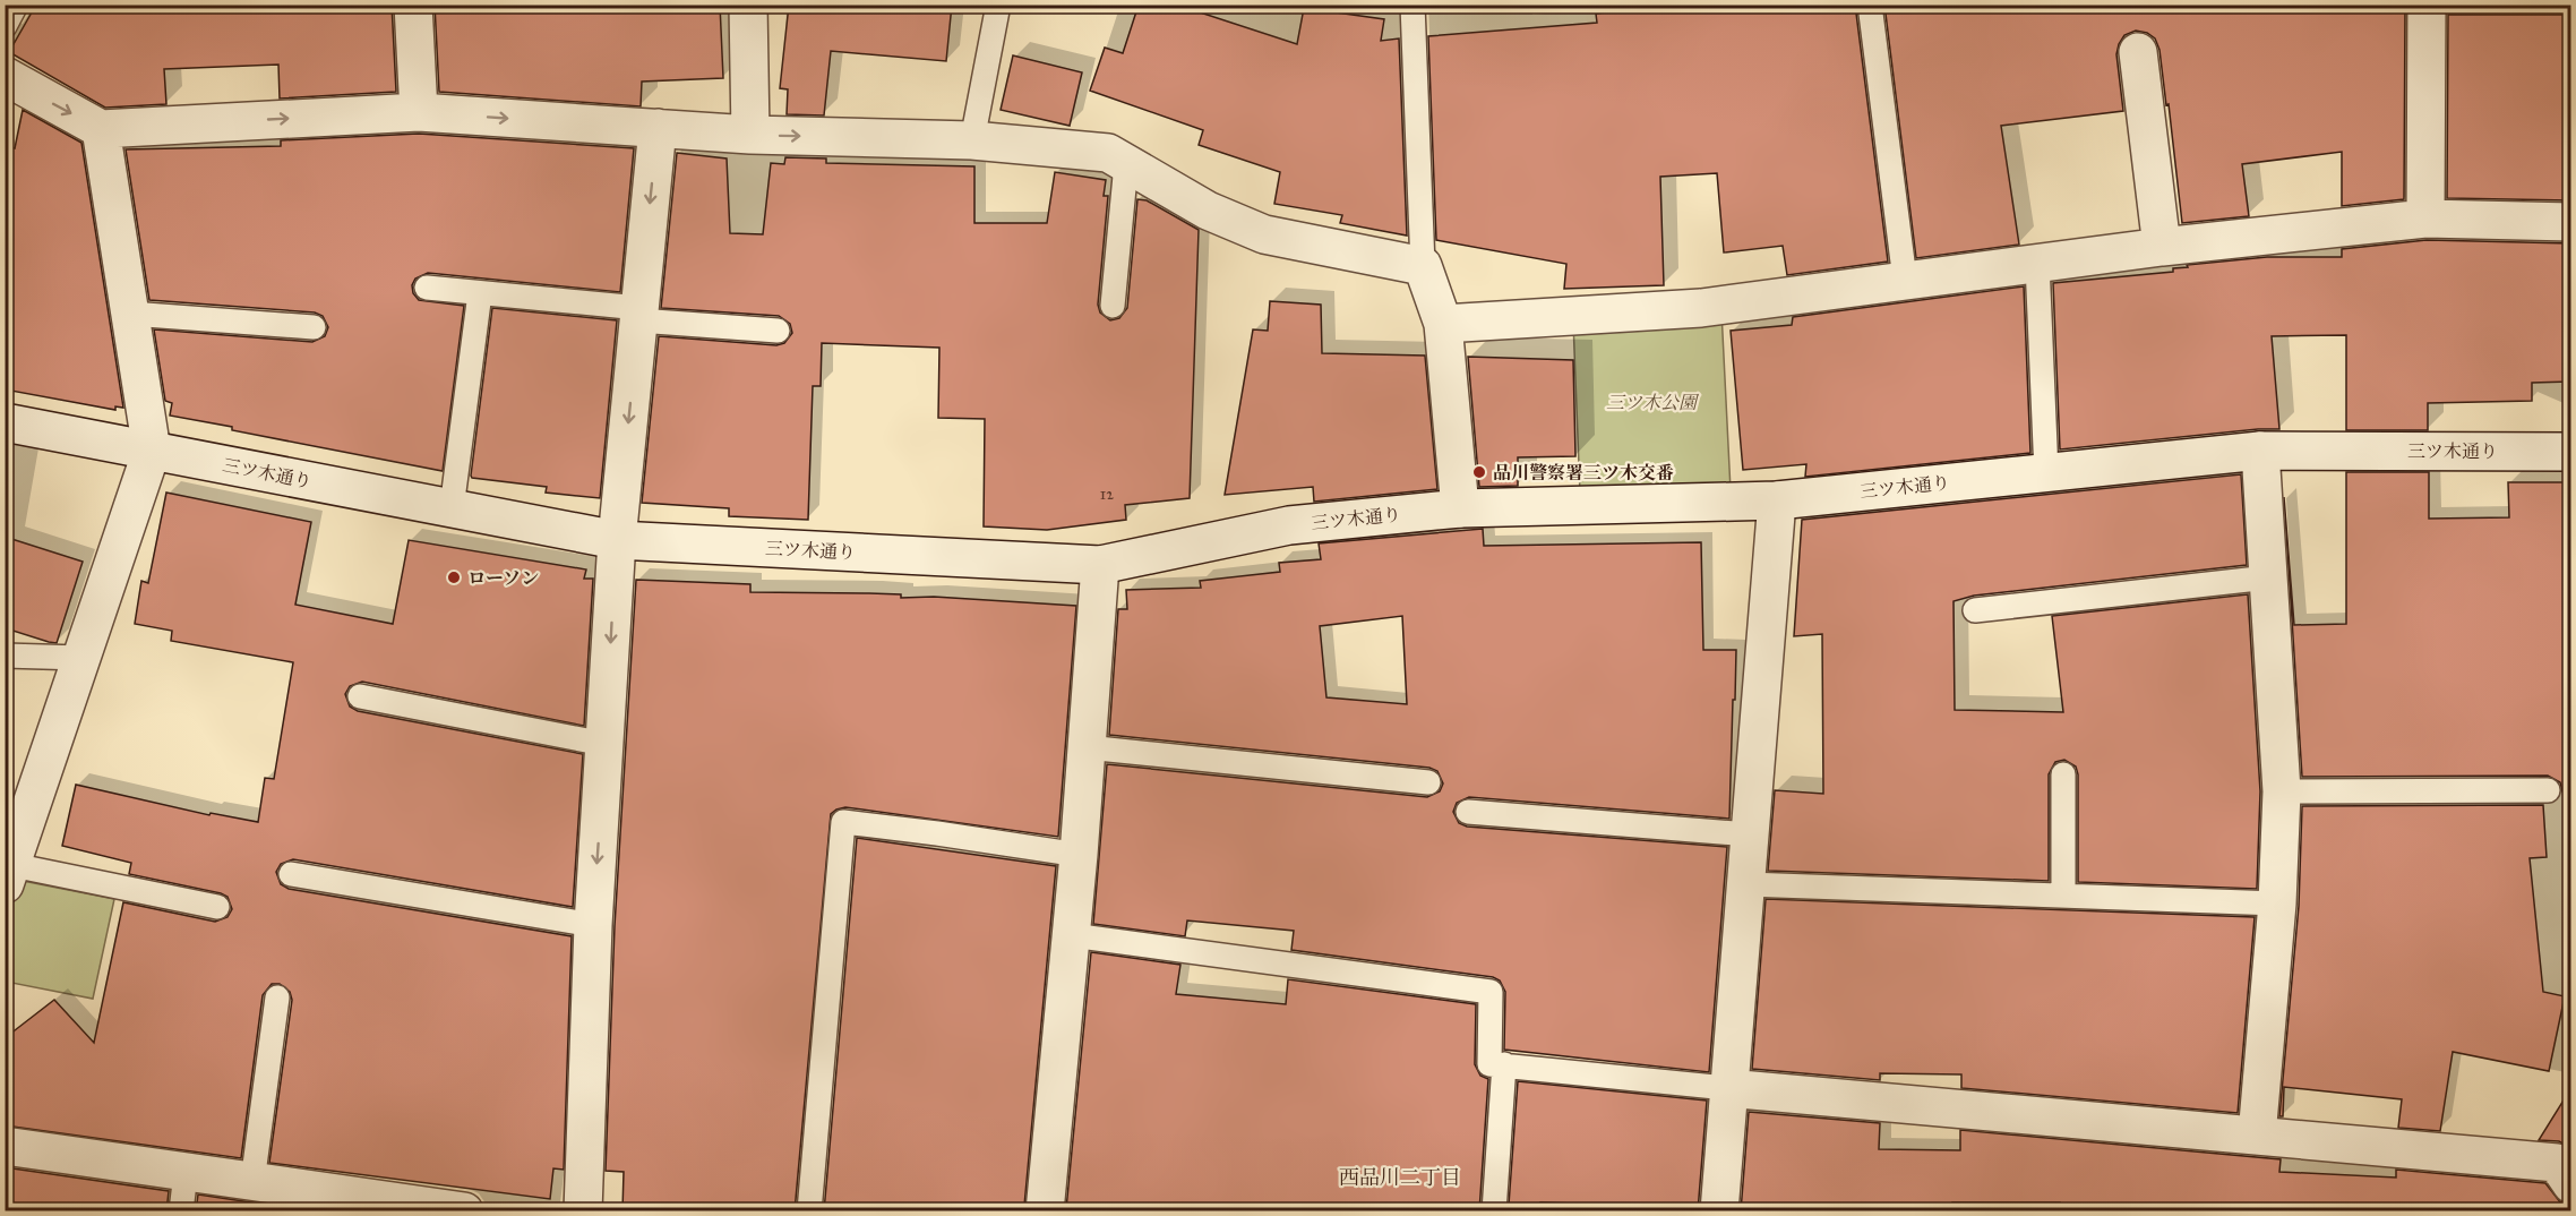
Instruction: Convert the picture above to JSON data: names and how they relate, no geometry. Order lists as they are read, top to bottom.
{
  "streets": {
    "street": ["三ツ木通り"]
  },
  "districts": ["西品川二丁目"],
  "parks": ["三ツ木公園"],
  "places": ["品川警察署三ツ木交番", "ローソン"],
  "house_numbers": ["12"]
}
